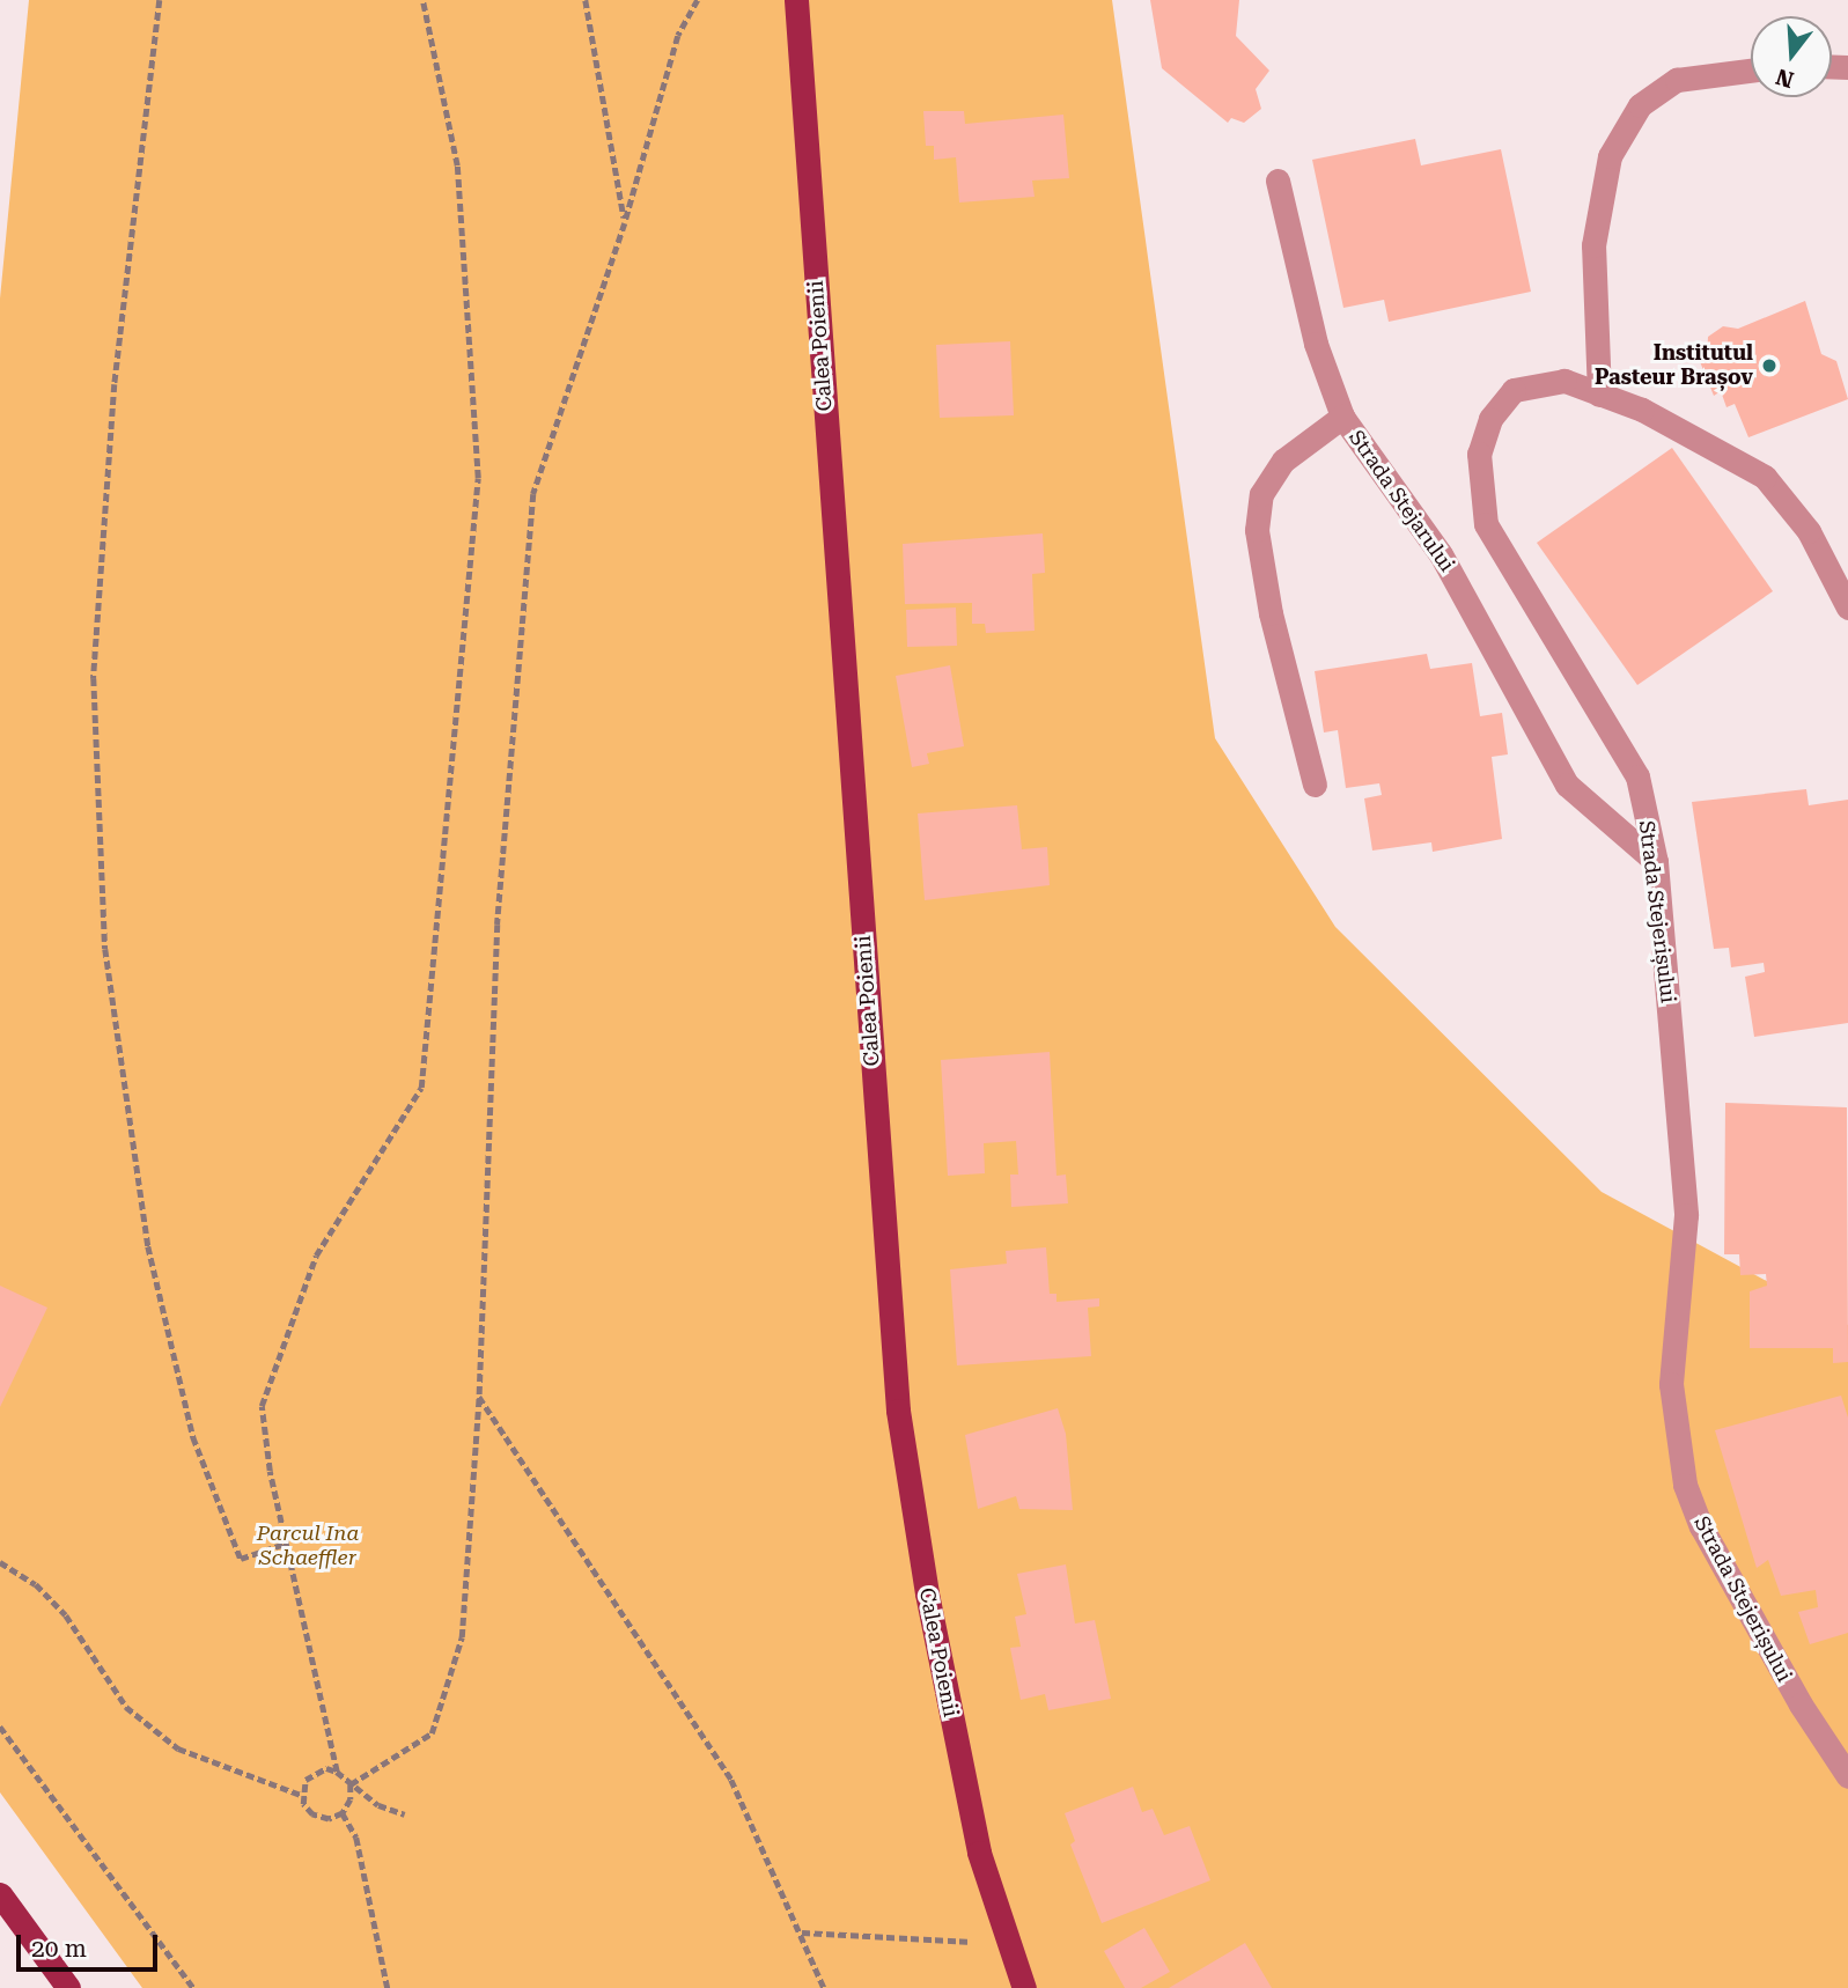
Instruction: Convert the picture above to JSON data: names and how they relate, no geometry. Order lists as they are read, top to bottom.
{
  "streets": {
    "main road": ["Calea Poienii"],
    "street": ["Strada Stejarului", "Strada Stejerișului"]
  },
  "crossings": [
    ["Strada Stejarului", "Strada Stejerișului"]
  ],
  "parks": ["Parcul Ina Schaeffler"],
  "places": ["Institutul Pasteur Brașov"],
  "scale_bar": "20 m",
  "north": "bottom"
}
